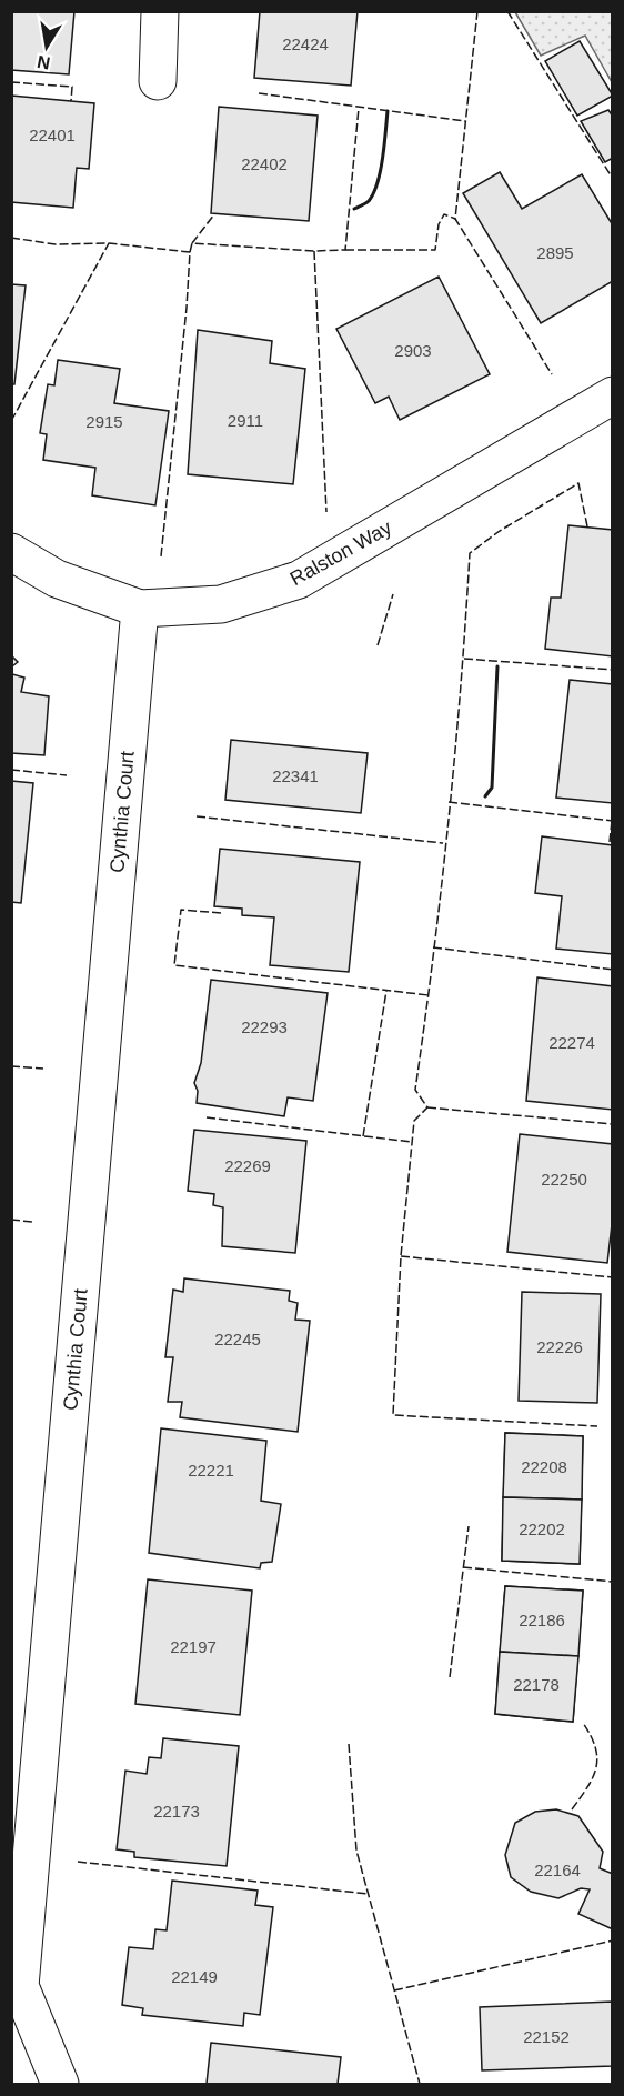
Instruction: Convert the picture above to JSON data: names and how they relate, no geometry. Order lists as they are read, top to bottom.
{
  "streets": {
    "street": ["Ralston Way", "Cynthia Court"]
  },
  "crossings": [
    ["Ralston Way", "Cynthia Court"]
  ],
  "house_numbers": [
    "22424",
    "22401",
    "22402",
    "2895",
    "2903",
    "2911",
    "2915",
    "22341",
    "22293",
    "22274",
    "22269",
    "22250",
    "22245",
    "22226",
    "22208",
    "22221",
    "22202",
    "22186",
    "22197",
    "22178",
    "22173",
    "22164",
    "22149",
    "22152"
  ],
  "north": "bottom"
}
